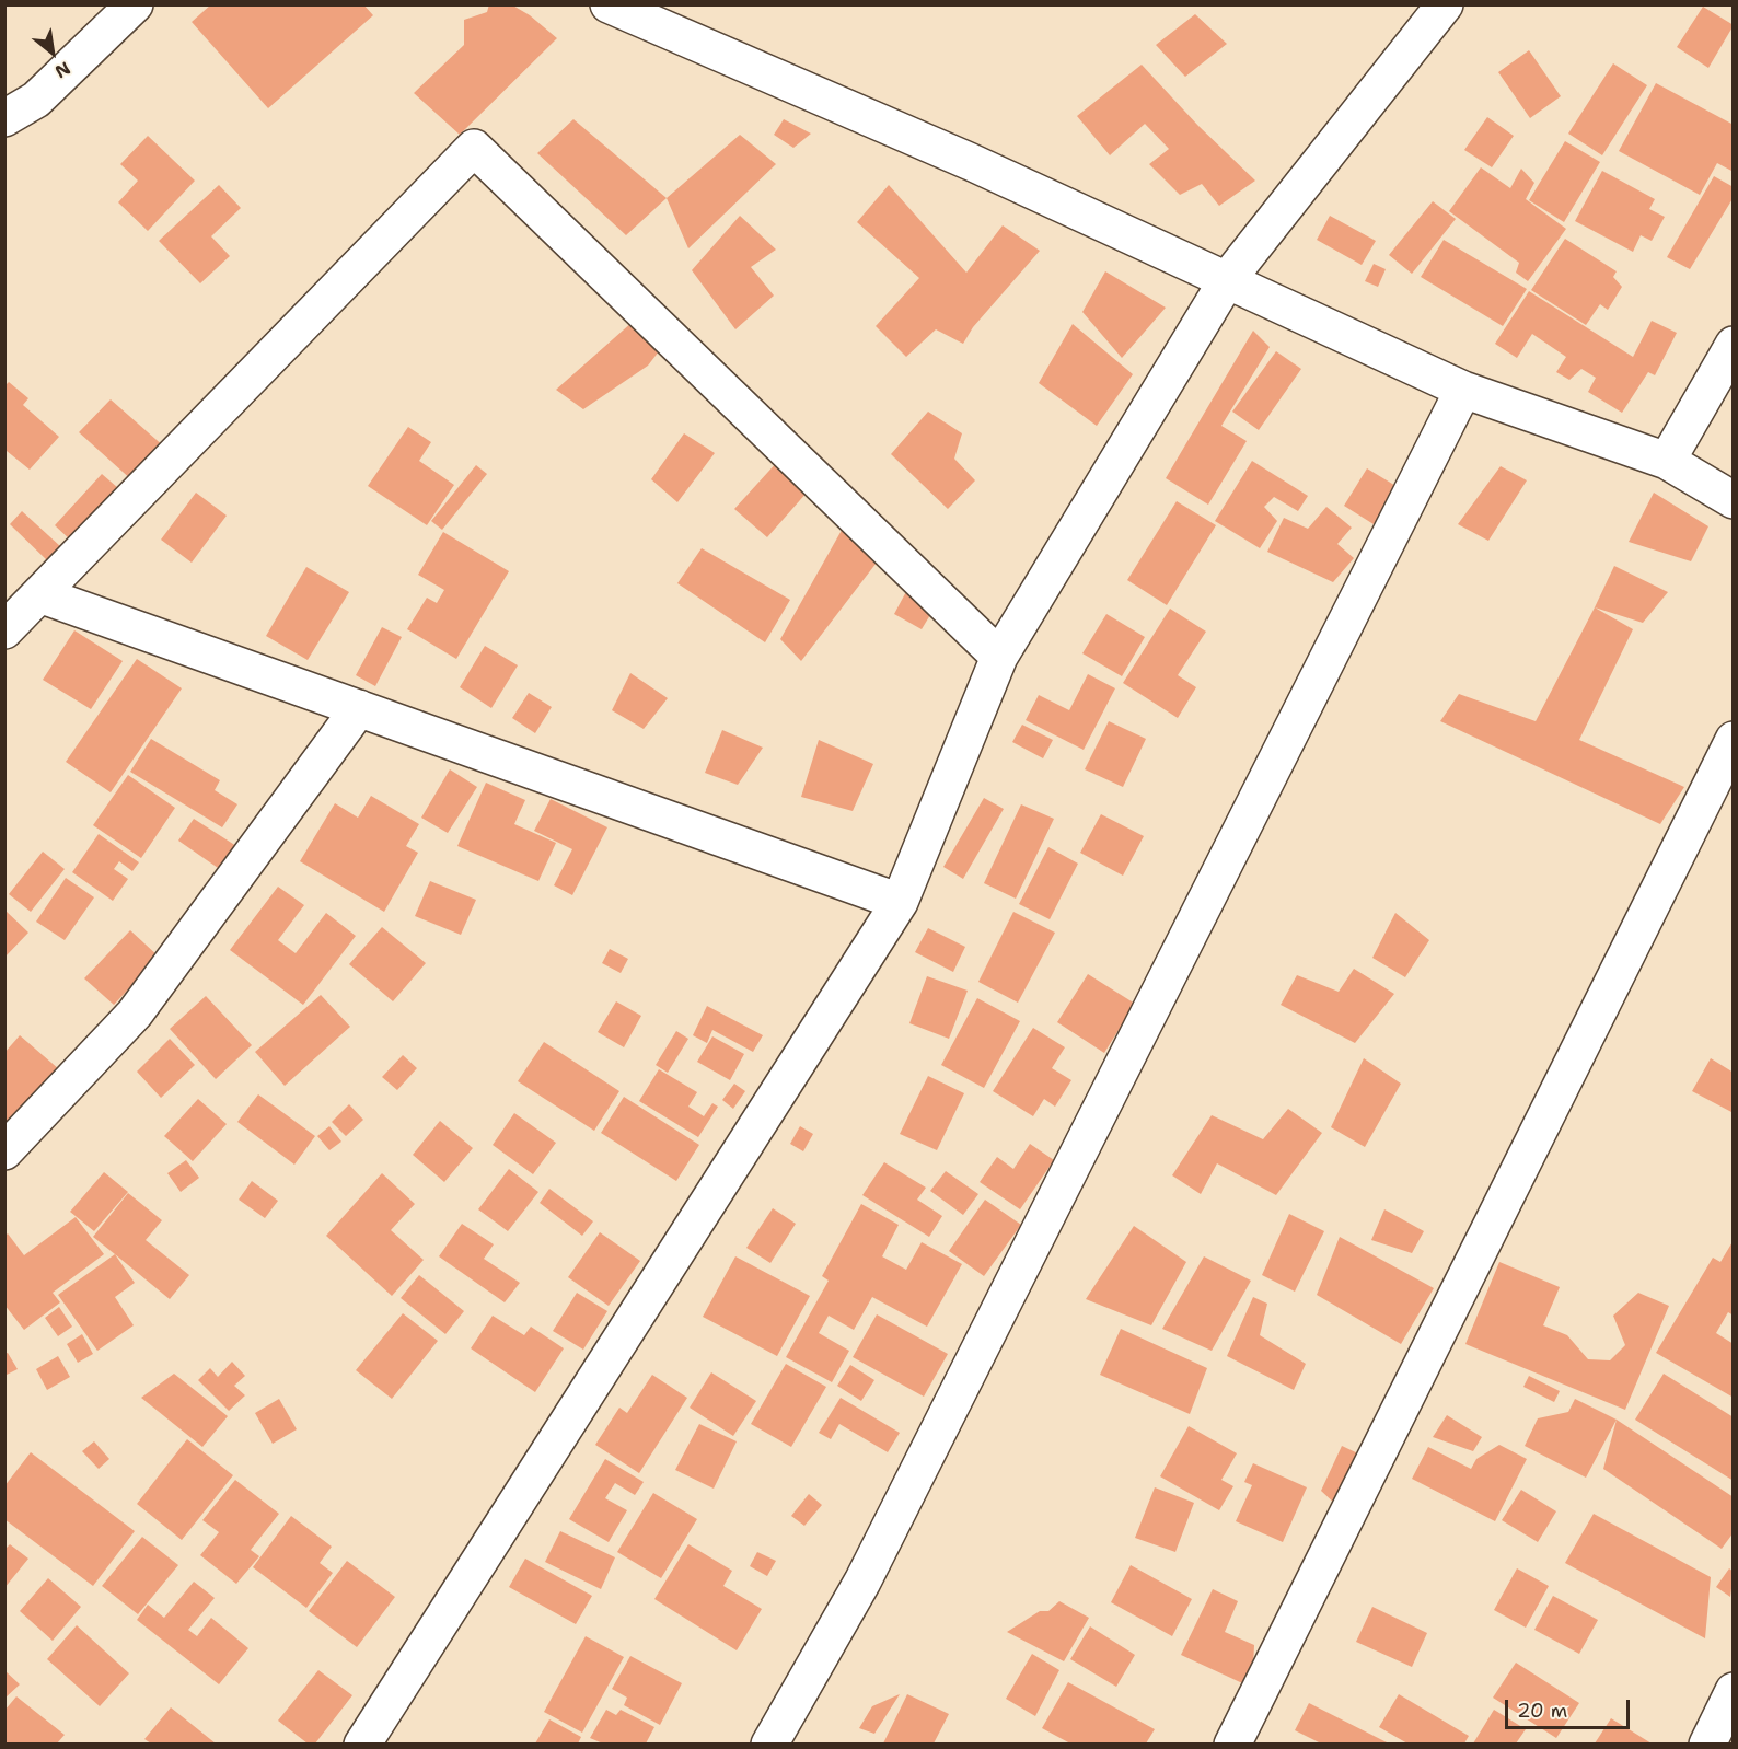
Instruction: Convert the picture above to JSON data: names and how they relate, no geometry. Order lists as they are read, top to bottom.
{
  "scale_bar": "20 m",
  "north": "bottom right"
}
